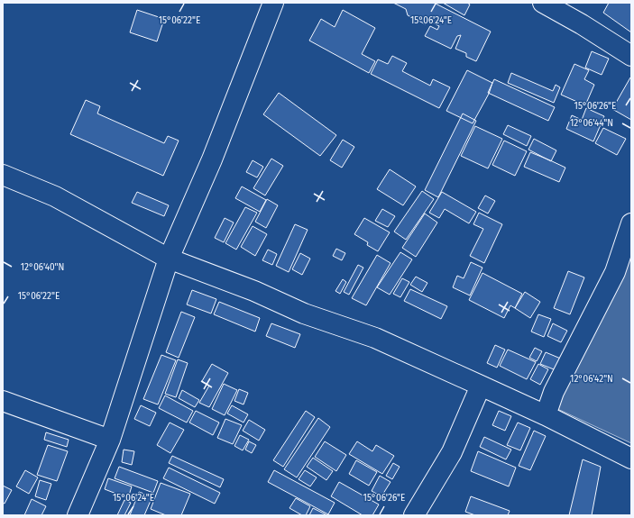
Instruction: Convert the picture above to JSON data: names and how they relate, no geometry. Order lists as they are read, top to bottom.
{
  "coordinates": [
    "15°06'22\"E",
    "15°06'24\"E",
    "15°06'26\"E",
    "12°06'44\"N",
    "12°06'40\"N",
    "12°06'42\"N"
  ]
}
